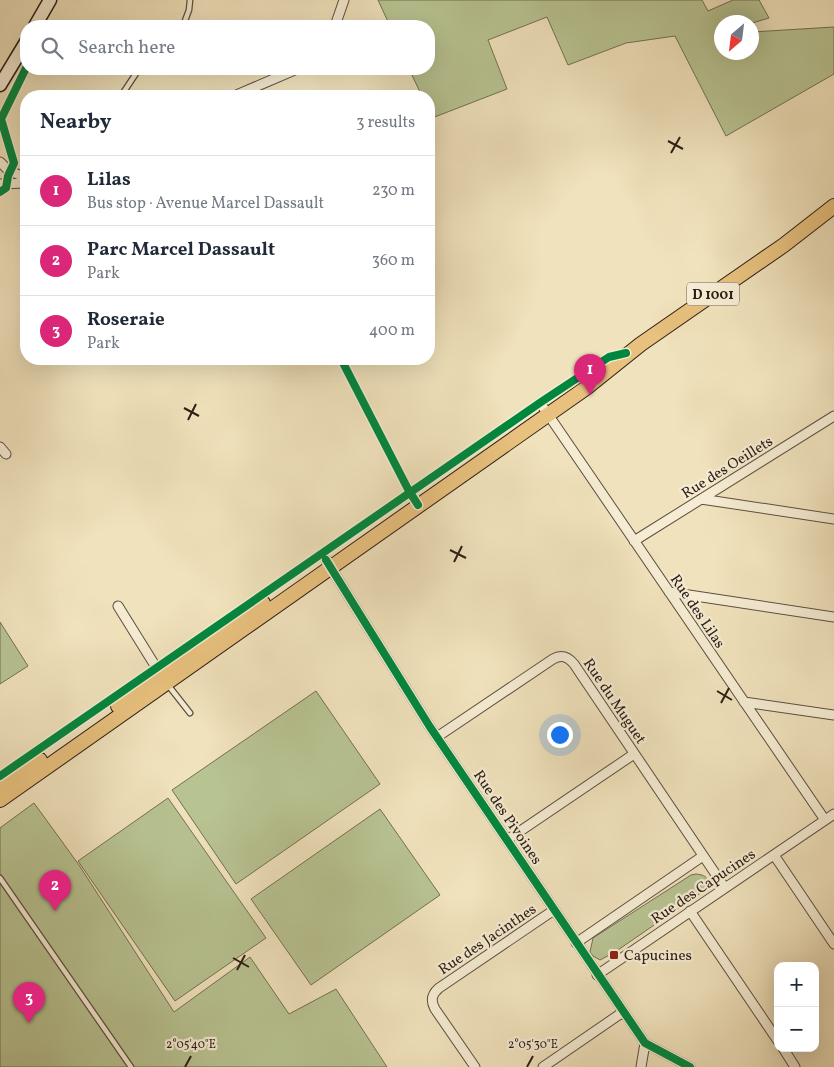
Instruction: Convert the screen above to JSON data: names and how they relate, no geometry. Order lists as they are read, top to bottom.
{
  "streets": {
    "main road": ["D 1001"],
    "street": [
      "Rue des Oeillets",
      "Rue des Lilas",
      "Rue du Muguet",
      "Rue des Pivoines",
      "Rue des Capucines",
      "Rue des Jacinthes"
    ]
  },
  "crossings": [
    ["D 1001", "Rue des Lilas"],
    ["D 1001", "Rue des Pivoines"],
    ["Rue des Oeillets", "Rue des Lilas"],
    ["Rue des Lilas", "Rue des Capucines"],
    ["Rue du Muguet", "Rue des Pivoines"],
    ["Rue du Muguet", "Rue des Capucines"],
    ["Rue des Pivoines", "Rue des Capucines"],
    ["Rue des Pivoines", "Rue des Jacinthes"]
  ],
  "places": {
    "transit": ["Capucines"]
  },
  "north": "bottom left",
  "page": {
    "search": "Search here",
    "heading": ["Nearby", "3 results"],
    "list": [
      {
        "mark": "1",
        "name": "Lilas",
        "note": "Bus stop · Avenue Marcel Dassault",
        "value": "230 m"
      },
      {
        "mark": "2",
        "name": "Parc Marcel Dassault",
        "note": "Park",
        "value": "360 m"
      },
      {
        "mark": "3",
        "name": "Roseraie",
        "note": "Park",
        "value": "400 m"
      }
    ],
    "pins": ["1", "2", "3"],
    "map_buttons": ["+", "−"]
  },
  "coordinates": ["2°05'40\"E", "2°05'30\"E"]
}
